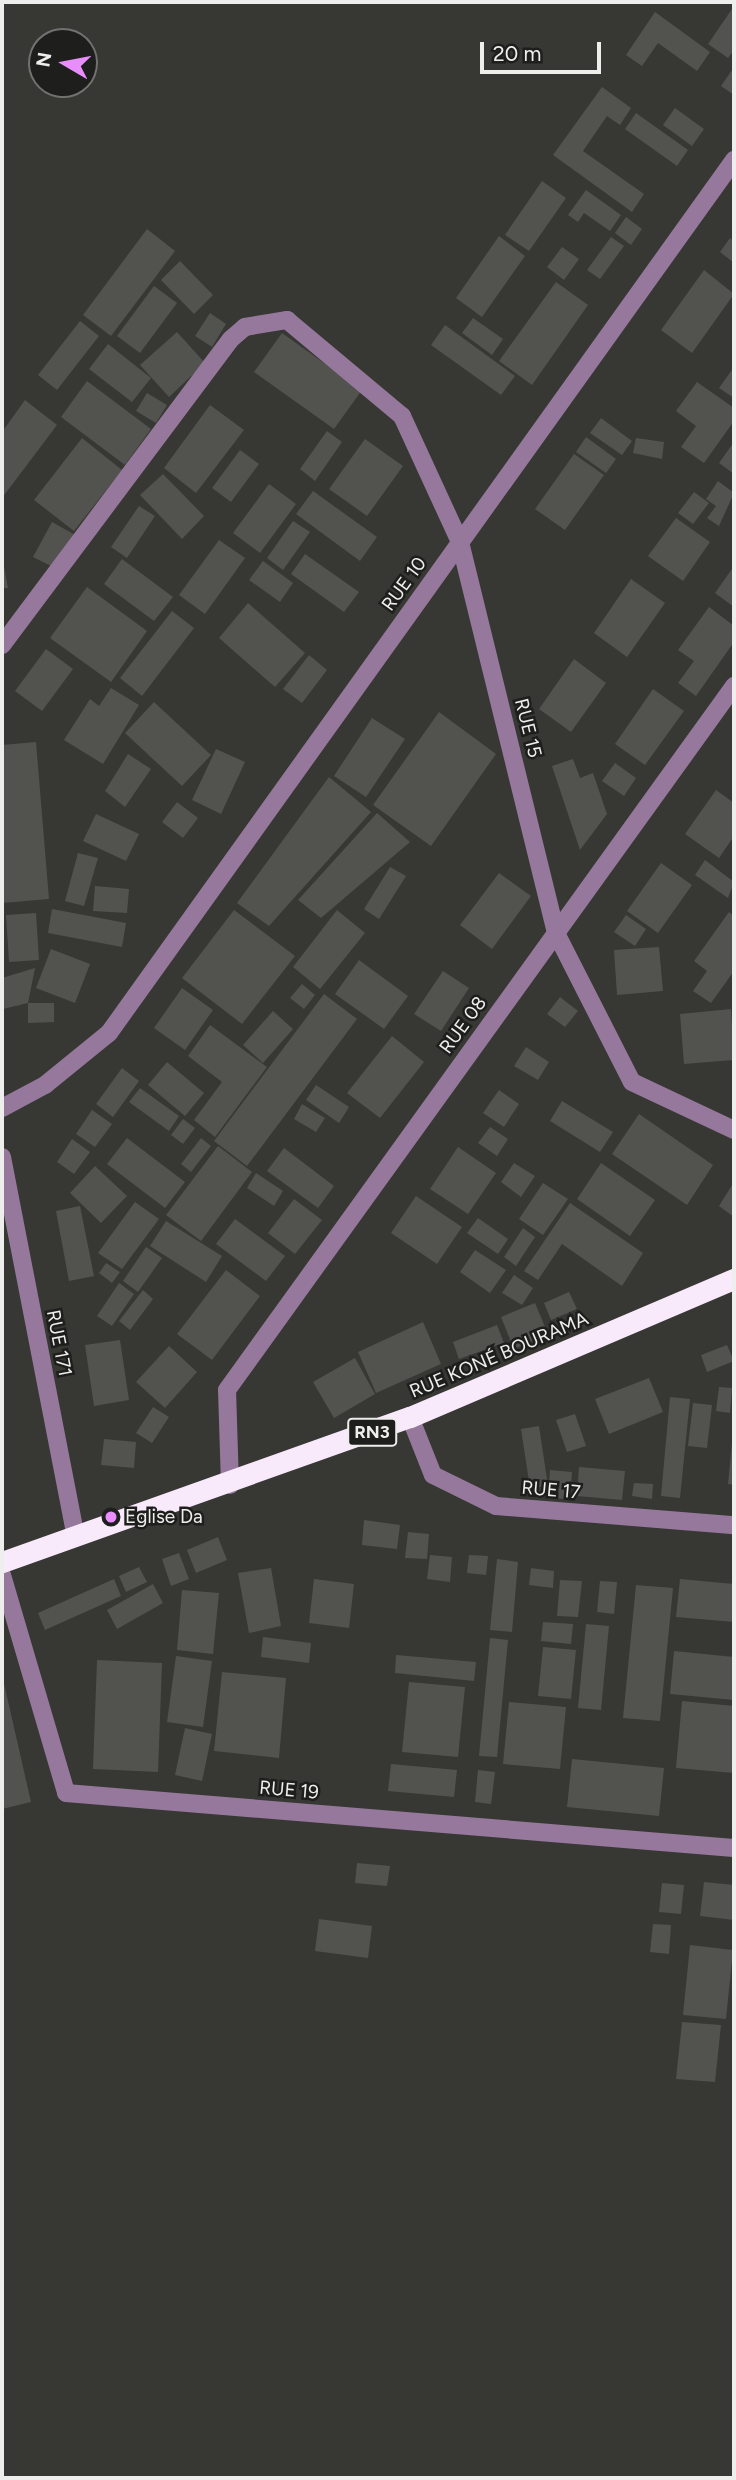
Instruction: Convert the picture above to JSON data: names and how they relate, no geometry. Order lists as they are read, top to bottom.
{
  "streets": {
    "highway": ["RUE KONÉ BOURAMA", "RN3"],
    "street": [
      "RUE 10",
      "RUE 15",
      "RUE 08",
      "RUE 171",
      "RUE 17",
      "RUE 19"
    ]
  },
  "crossings": [
    ["RUE 10", "RUE 15"],
    ["RUE 15", "RUE 08"],
    ["RUE 08", "RUE KONÉ BOURAMA"],
    ["RUE 171", "RUE KONÉ BOURAMA"],
    ["RUE KONÉ BOURAMA", "RUE 17"]
  ],
  "places": ["Eglise Da"],
  "scale_bar": "20 m",
  "north": "left"
}
